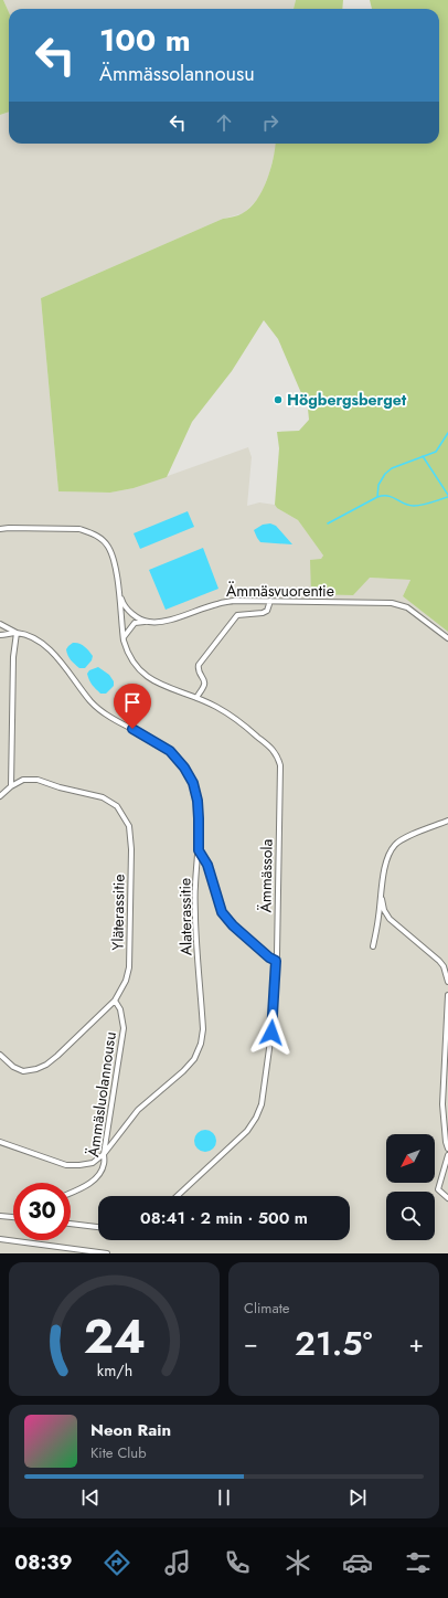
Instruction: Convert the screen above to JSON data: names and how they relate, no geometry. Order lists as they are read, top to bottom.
{
  "streets": {
    "street": [
      "Ämmäsvuorentie",
      "Ämmässola",
      "Yläterassitie",
      "Alaterassitie",
      "Ämmäsluolannousu"
    ]
  },
  "crossings": [
    ["Ämmäsvuorentie", "Ämmässola"],
    ["Yläterassitie", "Ämmäsluolannousu"],
    ["Alaterassitie", "Ämmäsluolannousu"]
  ],
  "places": ["Högbergsberget"],
  "north": "bottom left",
  "page": {
    "turn": ["100 m", "Ämmässolannousu"],
    "limit": "30",
    "trip": "08:41 · 2 min · 500 m",
    "tile": "Climate",
    "heat": ["−", "21.5°", "+"],
    "song": ["Neon Rain", "Kite Club"],
    "tabs": "08:39",
    "gauge": ["24", "km/h"]
  }
}
